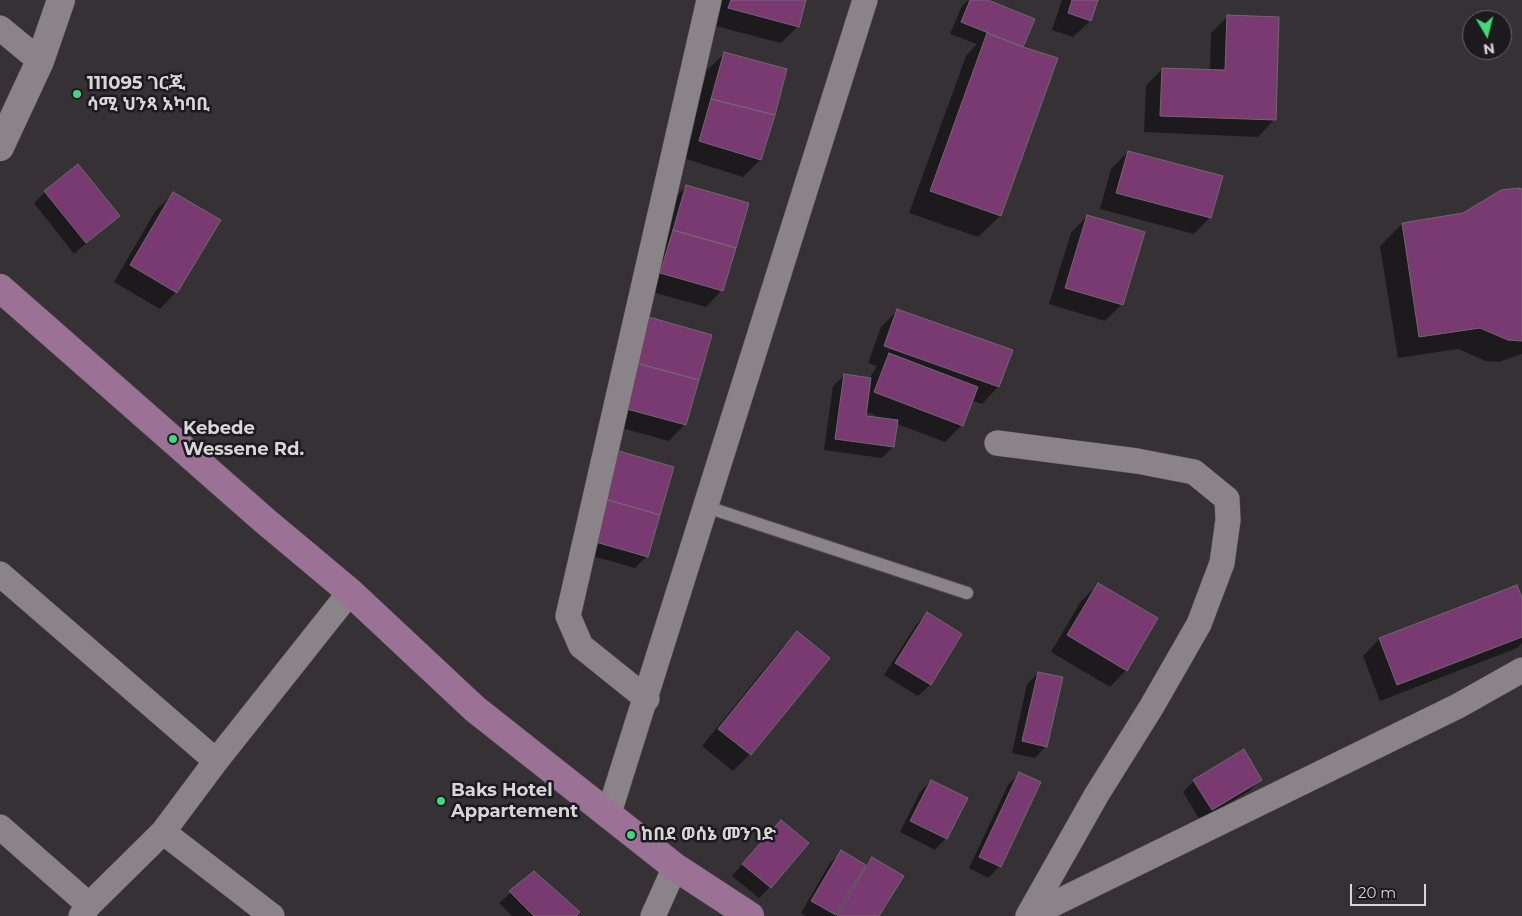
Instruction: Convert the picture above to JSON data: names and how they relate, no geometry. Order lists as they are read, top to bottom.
{
  "places": [
    "111095 ገርጂ ሳሚ ህንጻ አካባቢ",
    "Kebede Wessene Rd.",
    "Baks Hotel Appartement",
    "ከበደ ወሰኔ መንገድ"
  ],
  "scale_bar": "20 m",
  "north": "bottom"
}
